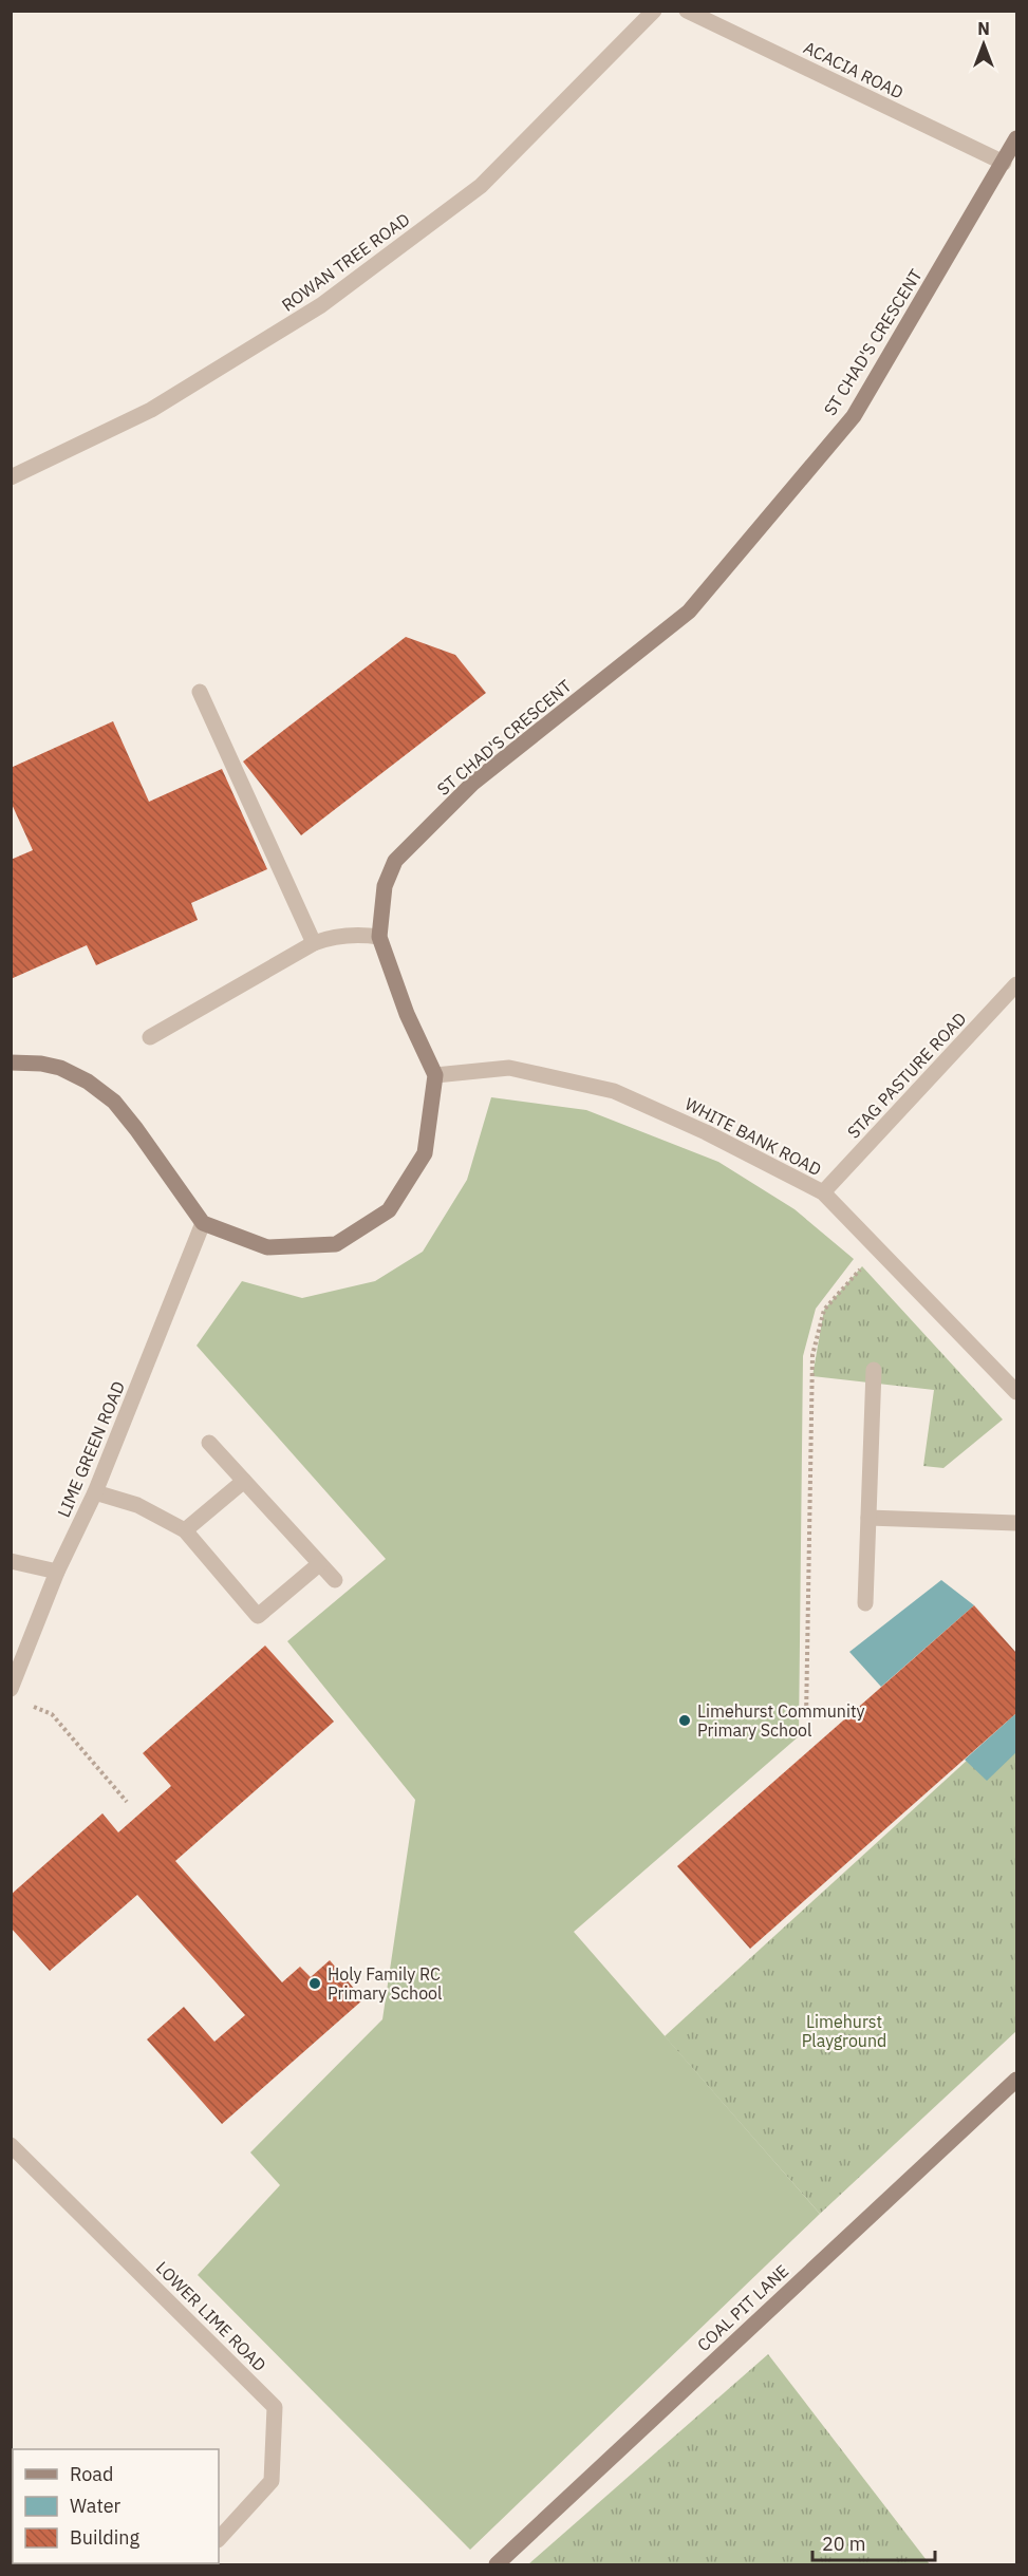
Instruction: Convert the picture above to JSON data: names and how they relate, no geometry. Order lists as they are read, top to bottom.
{
  "streets": {
    "street": [
      "ACACIA ROAD",
      "ROWAN TREE ROAD",
      "ST CHAD'S CRESCENT",
      "STAG PASTURE ROAD",
      "WHITE BANK ROAD",
      "LIME GREEN ROAD",
      "COAL PIT LANE",
      "LOWER LIME ROAD"
    ]
  },
  "crossings": [
    ["ACACIA ROAD", "ST CHAD'S CRESCENT"],
    ["ST CHAD'S CRESCENT", "WHITE BANK ROAD"],
    ["STAG PASTURE ROAD", "WHITE BANK ROAD"]
  ],
  "parks": ["Limehurst Playground"],
  "places": ["Limehurst Community Primary School", "Holy Family RC Primary School"],
  "legend": ["Road", "Water", "Building"],
  "scale_bar": "20 m",
  "north": "top"
}
